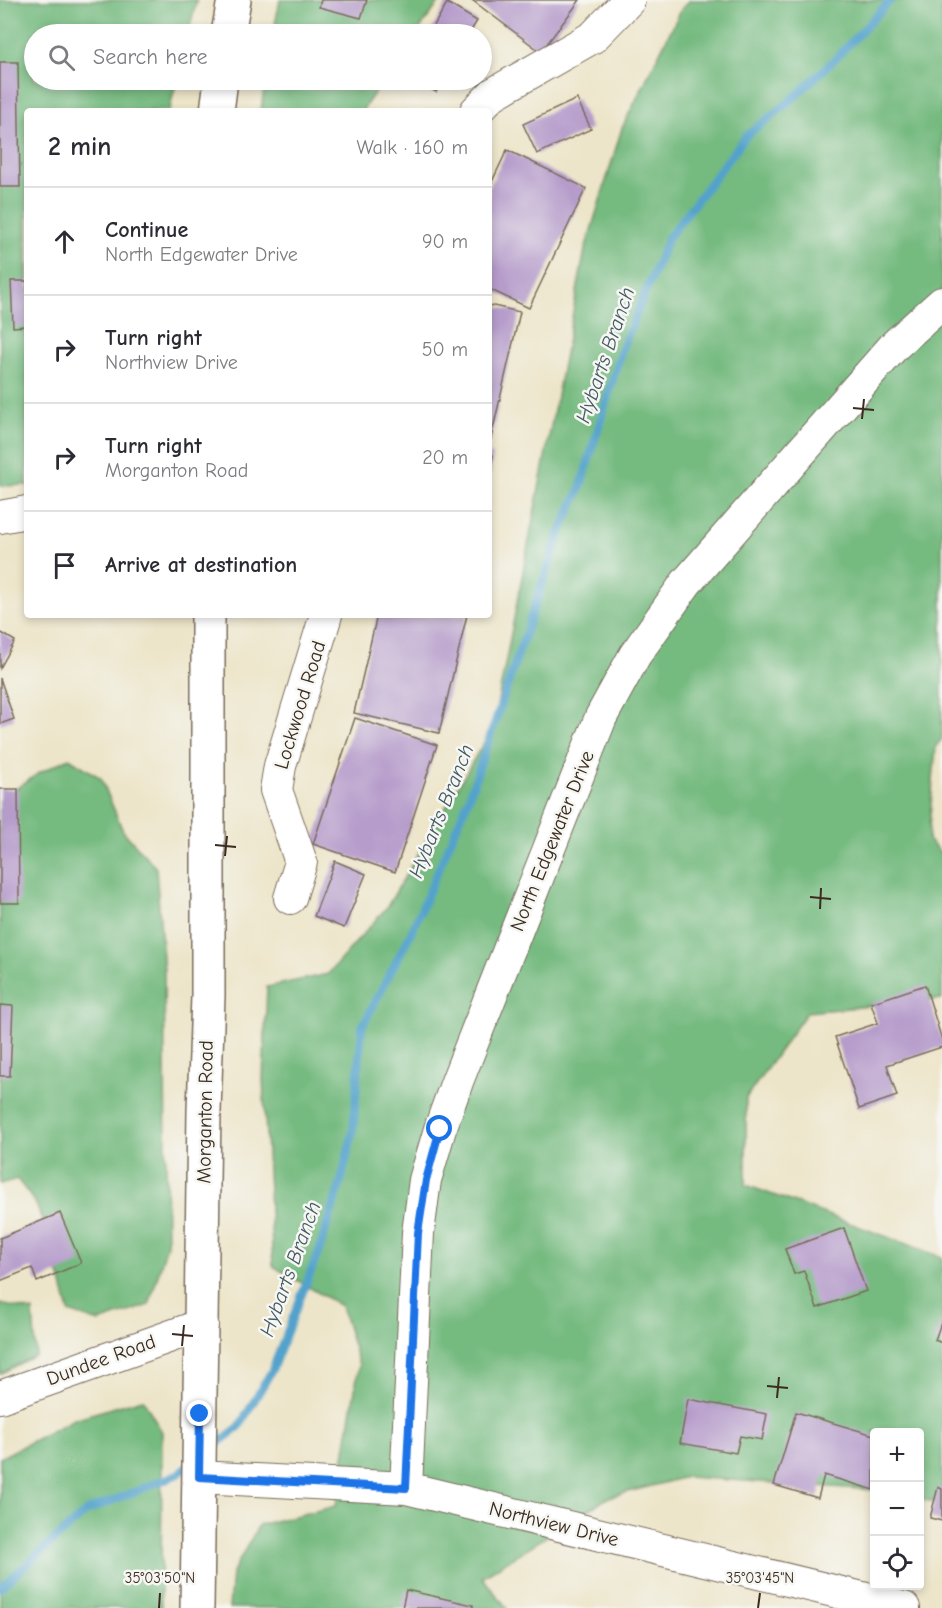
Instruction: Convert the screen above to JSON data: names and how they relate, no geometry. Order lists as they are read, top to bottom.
{
  "streets": {
    "main road": ["Morganton Road"],
    "street": [
      "Lockwood Road",
      "North Edgewater Drive",
      "Dundee Road",
      "Northview Drive"
    ]
  },
  "crossings": [
    ["North Edgewater Drive", "Northview Drive"],
    ["Morganton Road", "Dundee Road"],
    ["Morganton Road", "Northview Drive"]
  ],
  "water": ["Hybarts Branch"],
  "page": {
    "search": "Search here",
    "heading": ["2 min", "Walk · 160 m"],
    "list": [
      ["Continue", "North Edgewater Drive", "90 m"],
      ["Turn right", "Northview Drive", "50 m"],
      ["Turn right", "Morganton Road", "20 m"],
      "Arrive at destination"
    ],
    "map_buttons": ["+", "−"]
  },
  "coordinates": ["35°03'50\"N", "35°03'45\"N"]
}
